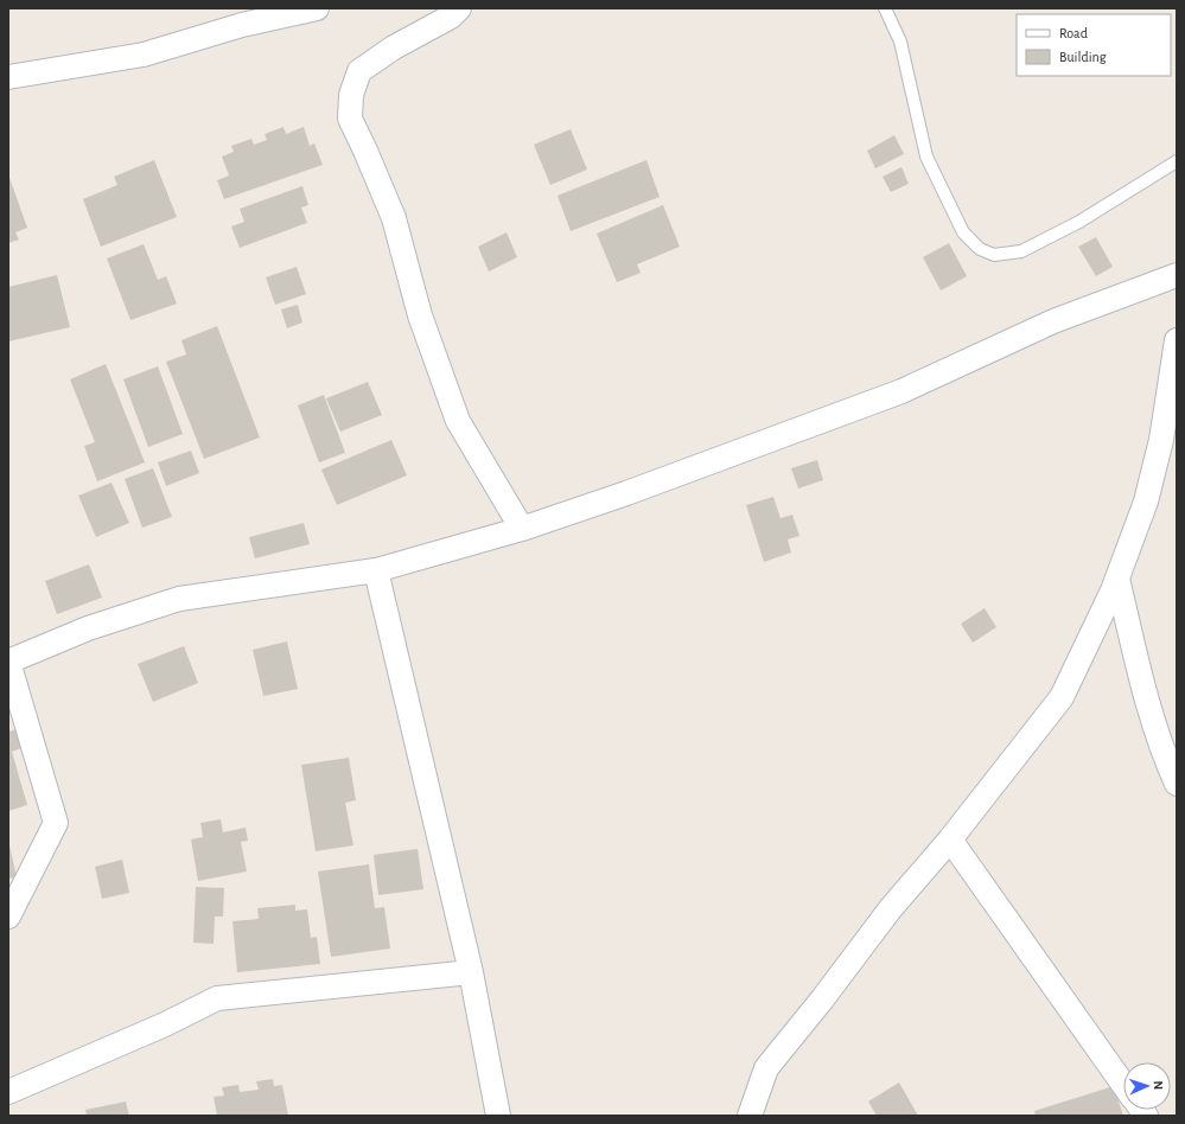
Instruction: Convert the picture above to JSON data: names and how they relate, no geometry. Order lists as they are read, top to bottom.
{
  "legend": ["Road", "Building"],
  "north": "right"
}
